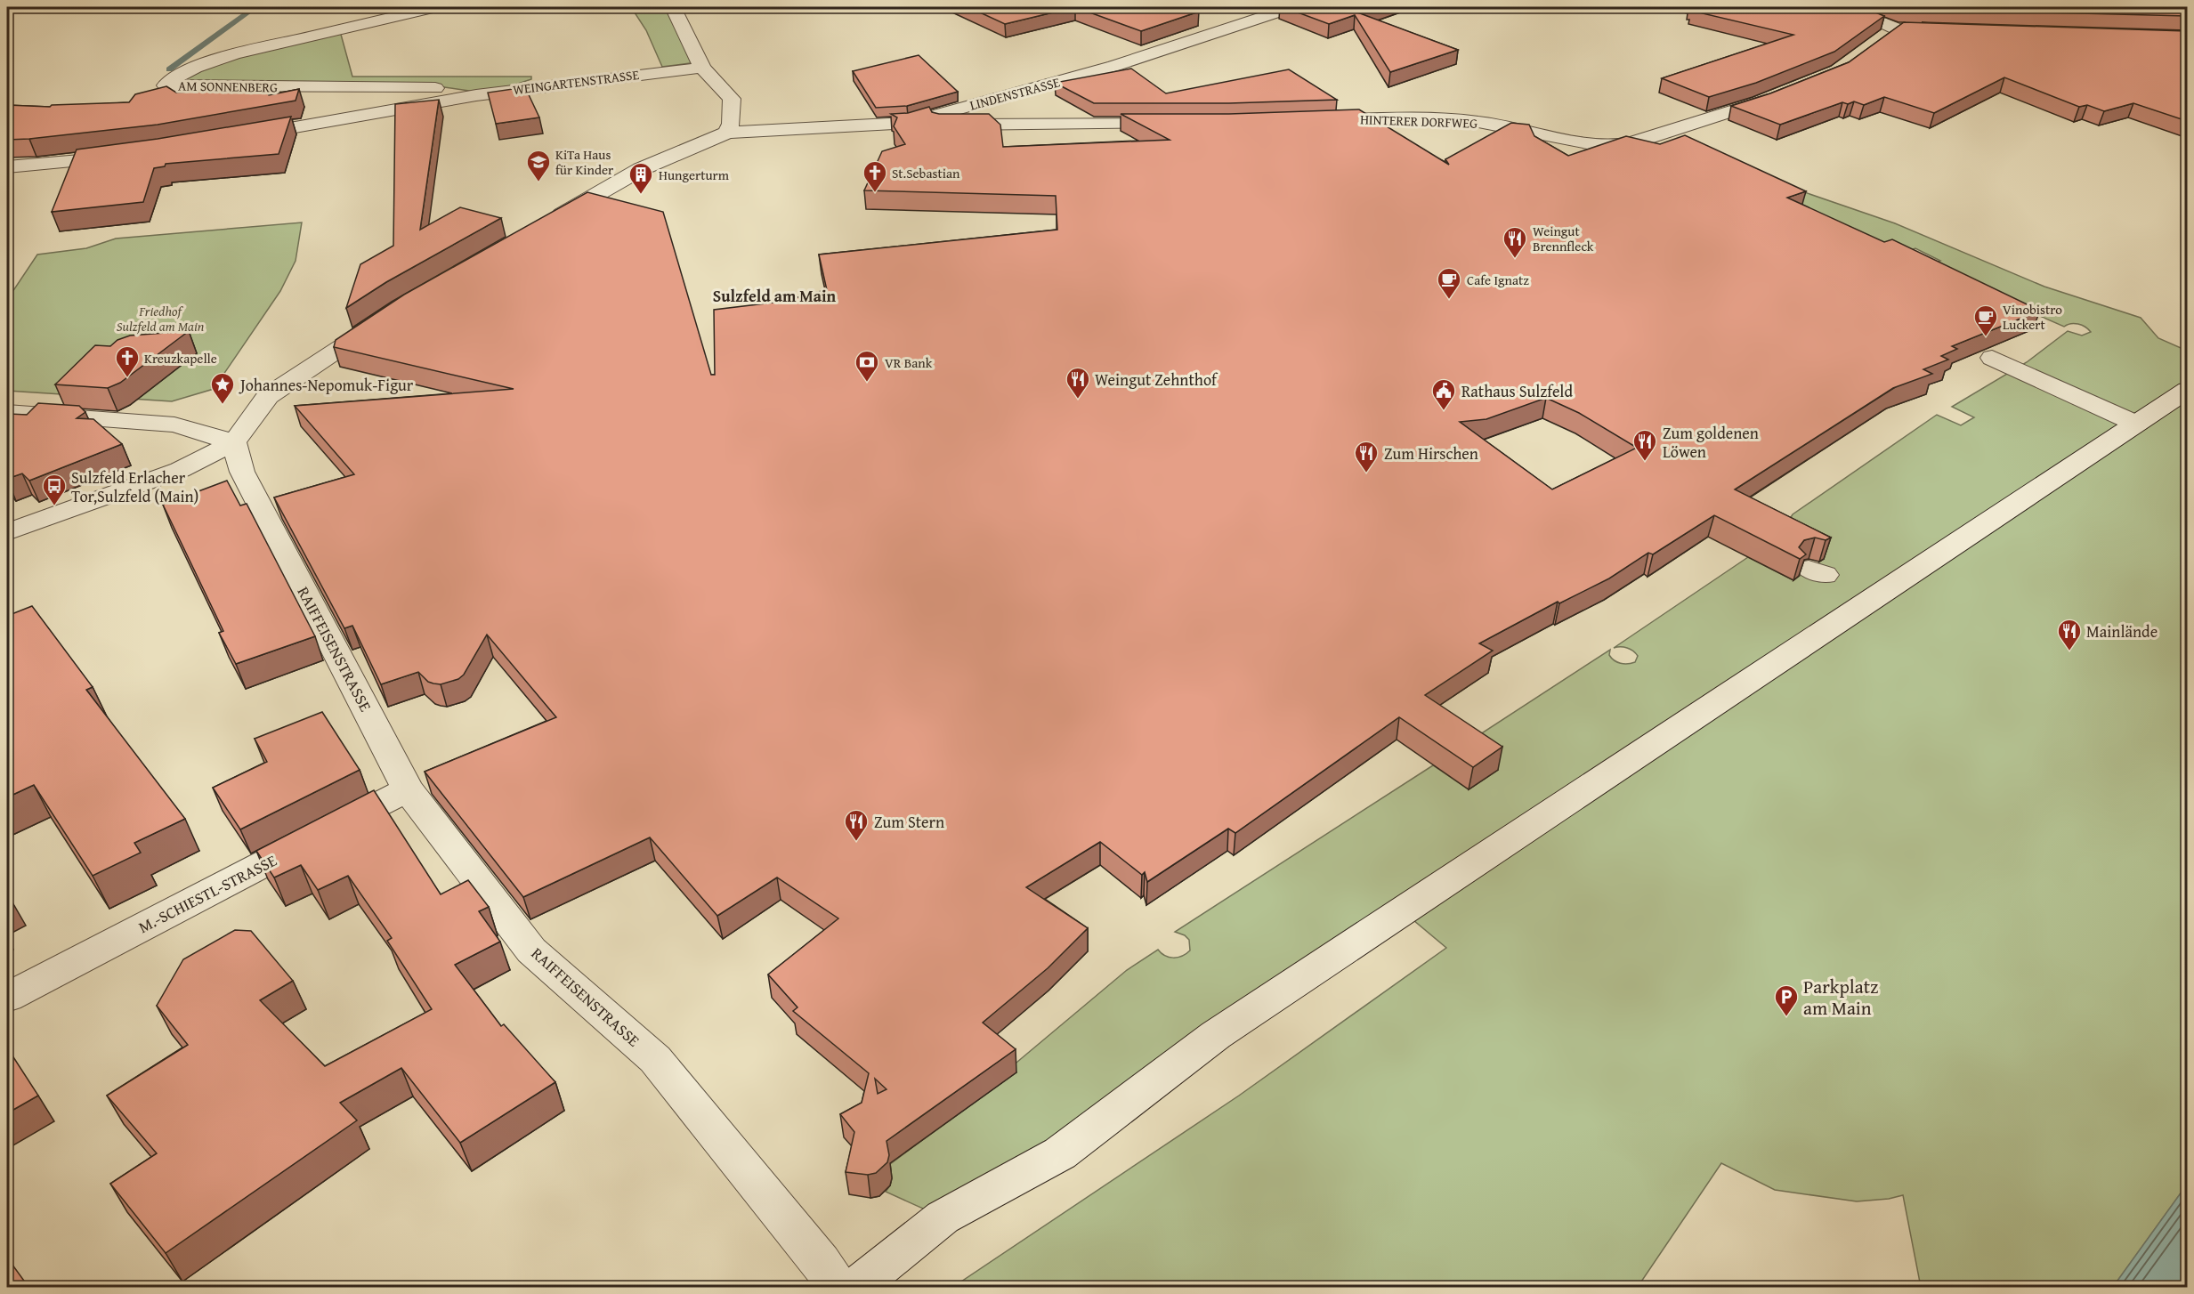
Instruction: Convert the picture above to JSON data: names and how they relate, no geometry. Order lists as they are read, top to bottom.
{
  "streets": {
    "street": [
      "WEINGARTENSTRASSE",
      "AM SONNENBERG",
      "LINDENSTRASSE",
      "HINTERER DORFWEG",
      "RAIFFEISENSTRASSE",
      "M.-SCHIESTL-STRASSE"
    ]
  },
  "crossings": [
    ["WEINGARTENSTRASSE", "AM SONNENBERG"],
    ["RAIFFEISENSTRASSE", "M.-SCHIESTL-STRASSE"]
  ],
  "districts": ["Sulzfeld am Main"],
  "parks": ["Friedhof Sulzfeld am Main"],
  "places": {
    "school or university": ["KiTa Haus für Kinder"],
    "church": ["St.Sebastian", "Kreuzkapelle"],
    "building": ["Hungerturm"],
    "restaurant": [
      "Weingut Brennfleck",
      "Weingut Zehnthof",
      "Zum goldenen Löwen",
      "Zum Hirschen",
      "Mainlände",
      "Zum Stern"
    ],
    "cafe": ["Cafe Ignatz", "Vinobistro Luckert"],
    "bank": ["VR Bank"],
    "place": ["Johannes-Nepomuk-Figur"],
    "public building": ["Rathaus Sulzfeld"],
    "bus stop": ["Sulzfeld Erlacher Tor,Sulzfeld (Main)"],
    "parking": ["Parkplatz am Main"]
  }
}
